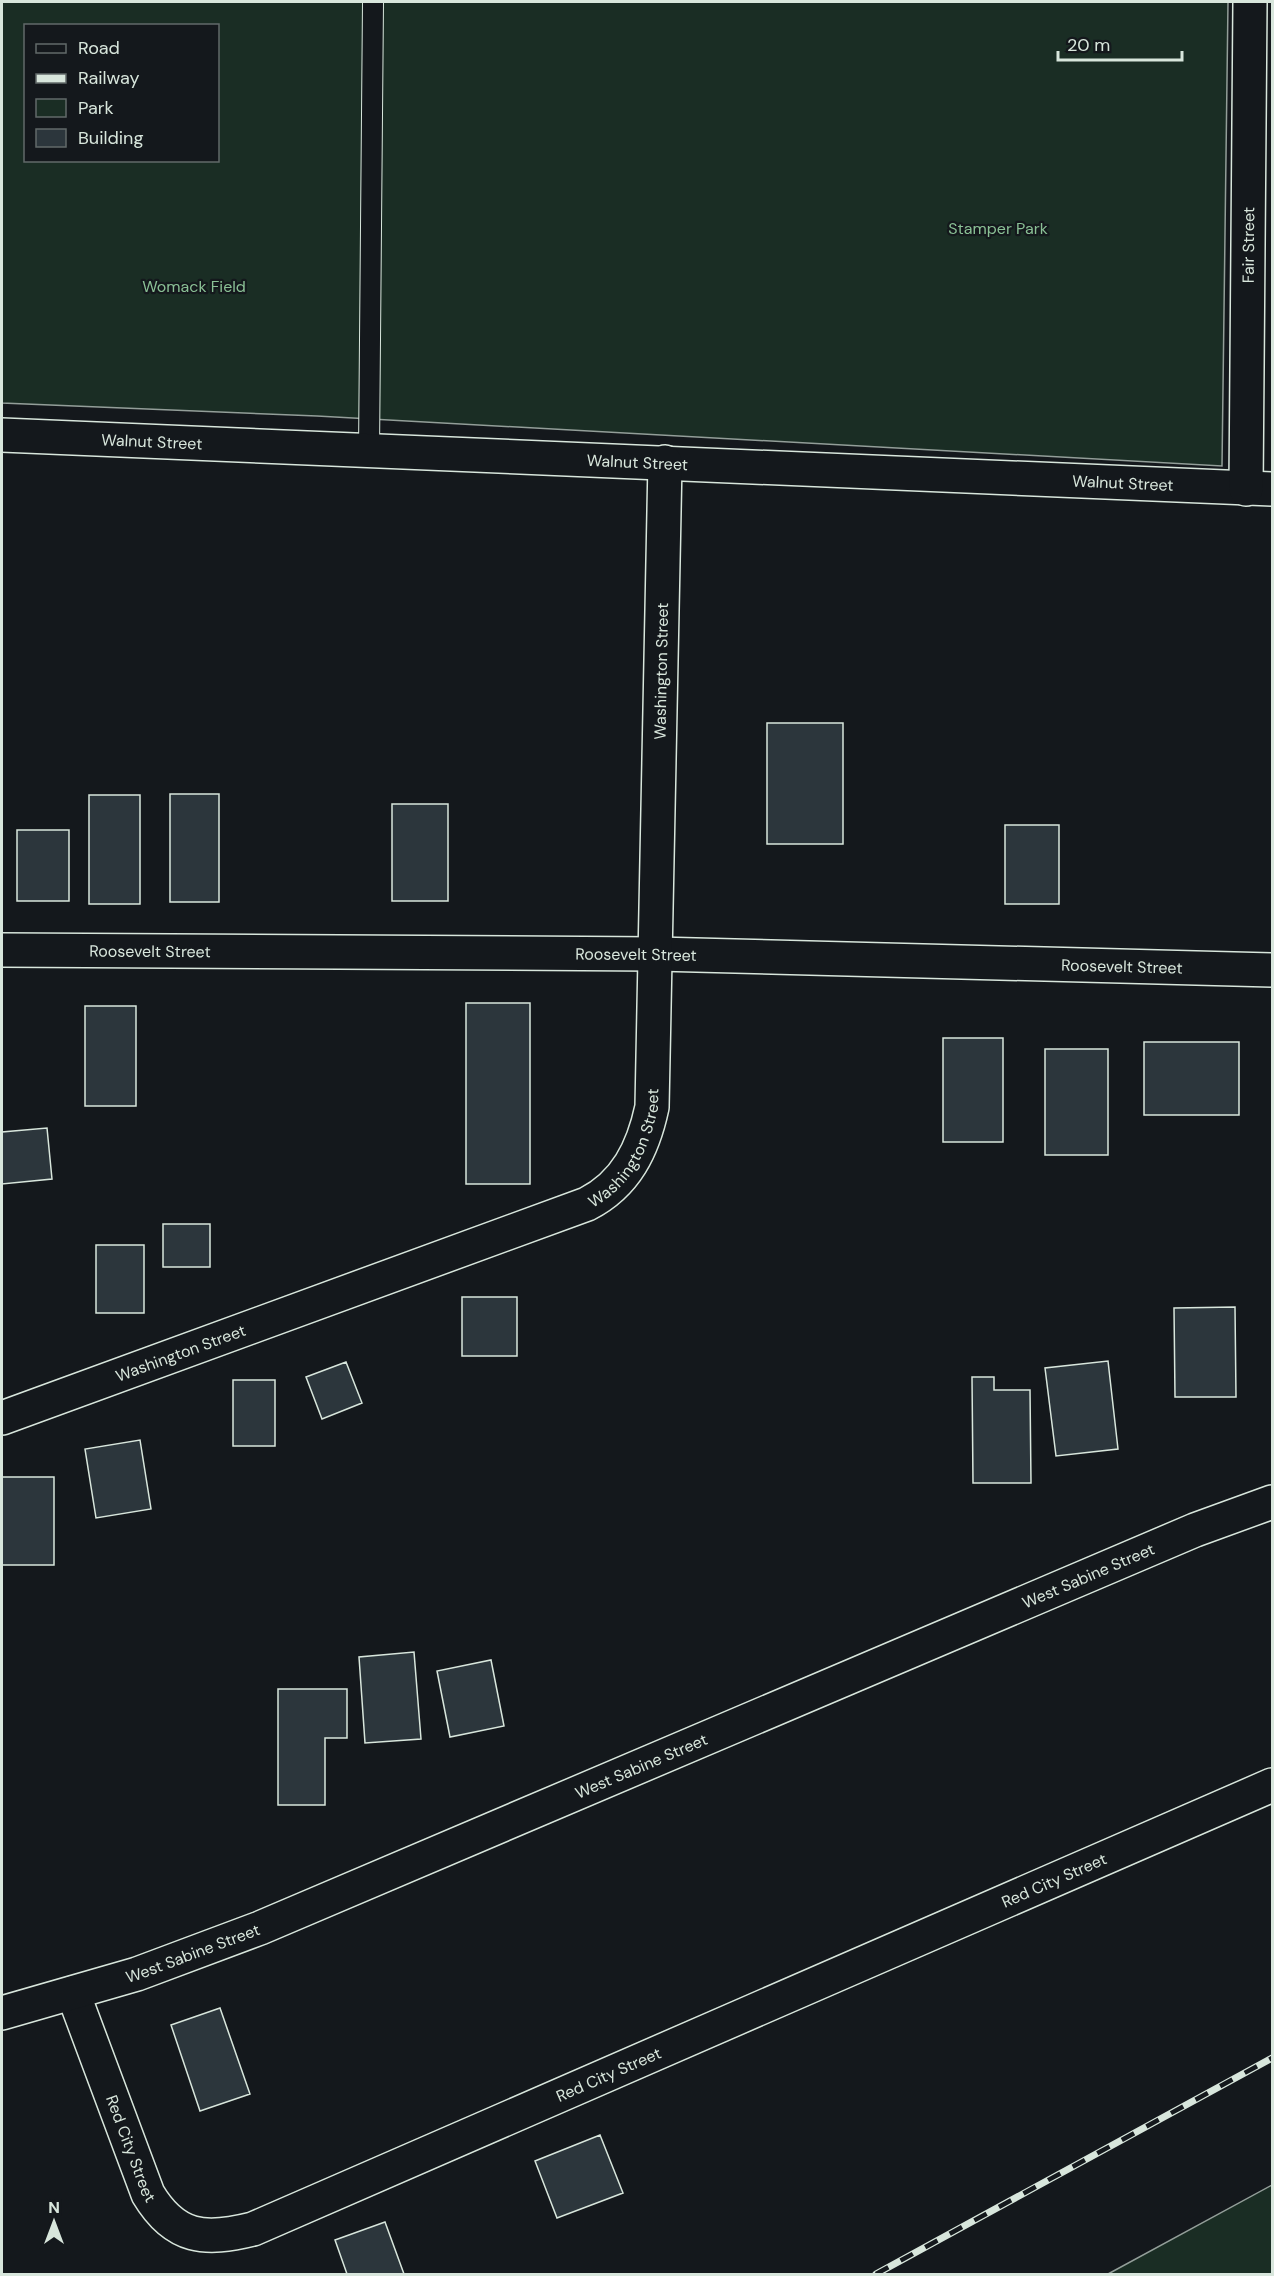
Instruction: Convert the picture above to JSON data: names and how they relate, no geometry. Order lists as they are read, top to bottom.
{
  "streets": {
    "street": [
      "Fair Street",
      "Walnut Street",
      "Washington Street",
      "Roosevelt Street",
      "West Sabine Street",
      "Red City Street"
    ]
  },
  "crossings": [
    ["Fair Street", "Walnut Street"],
    ["Walnut Street", "Washington Street"],
    ["Washington Street", "Roosevelt Street"],
    ["West Sabine Street", "Red City Street"]
  ],
  "parks": ["Stamper Park", "Womack Field"],
  "legend": [
    "Road",
    "Railway",
    "Park",
    "Building"
  ],
  "scale_bar": "20 m",
  "north": "top"
}
